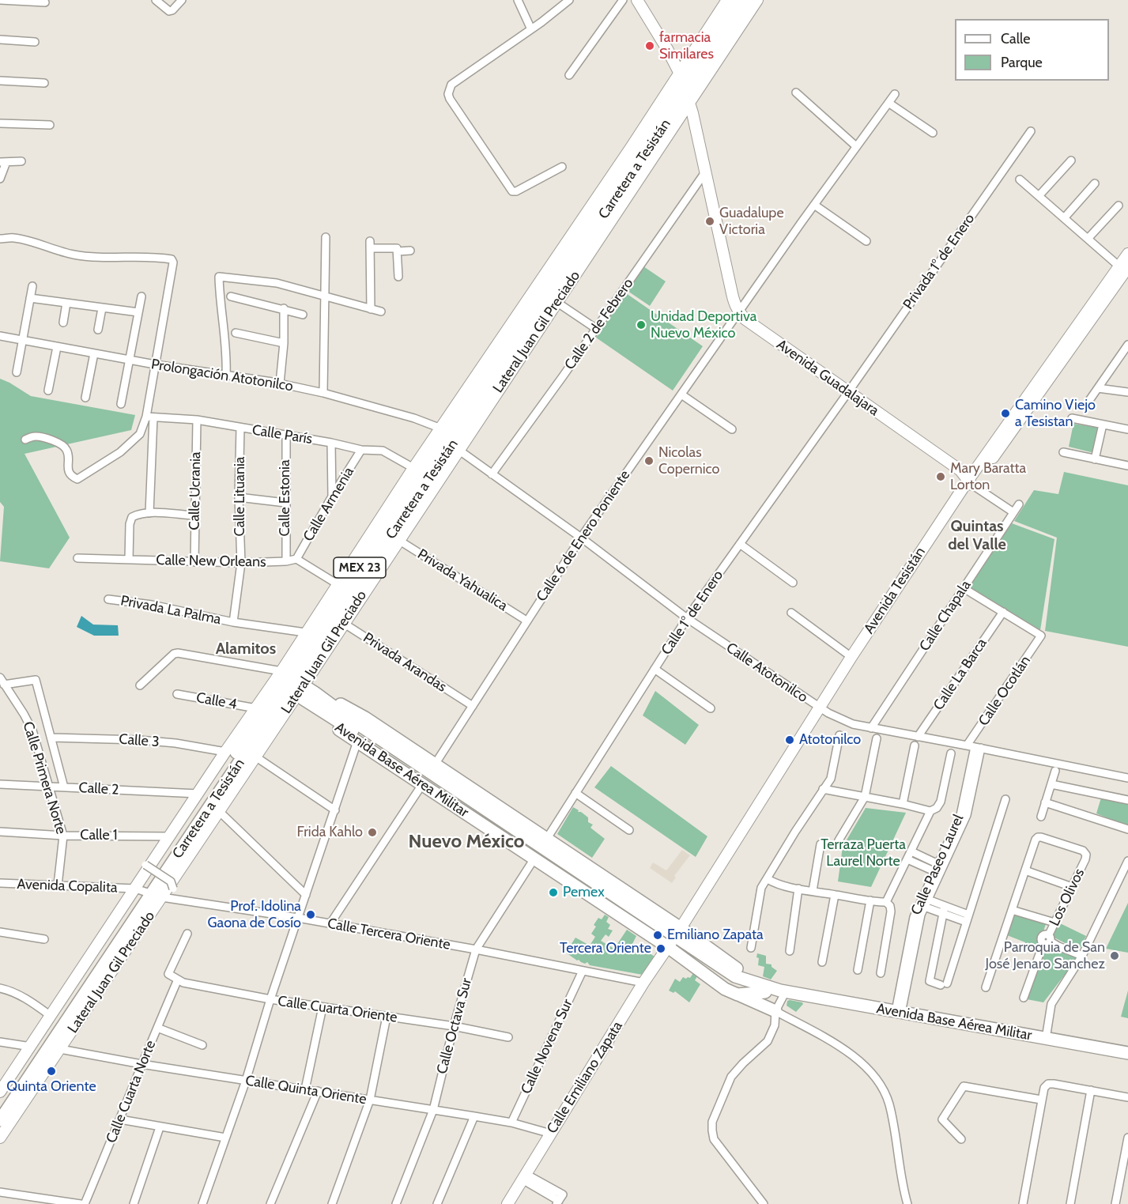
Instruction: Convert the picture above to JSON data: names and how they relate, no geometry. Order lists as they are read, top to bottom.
{
  "streets": {
    "main road": [
      "Carretera a Tesistán",
      "Lateral Juan Gil Preciado",
      "Avenida Guadalajara",
      "MEX 23",
      "Avenida Tesistán",
      "Avenida Base Aérea Militar",
      "Calle Emiliano Zapata"
    ],
    "street": [
      "Privada 1° de Enero",
      "Calle 2 de Febrero",
      "Prolongación Atotonilco",
      "Calle París",
      "Calle Ucrania",
      "Calle Lituania",
      "Calle Estonia",
      "Calle Armenia",
      "Calle 6 de Enero Poniente",
      "Calle New Orleans",
      "Privada Yahualica",
      "Privada La Palma",
      "Calle 1° de Enero",
      "Calle Chapala",
      "Privada Arandas",
      "Calle Atotonilco",
      "Calle La Barca",
      "Calle Ocotlán",
      "Calle 4",
      "Calle 3",
      "Calle Primera Norte",
      "Calle 2",
      "Calle 1",
      "Calle Paseo Laurel",
      "Avenida Copalita",
      "Los Olivos",
      "Calle Tercera Oriente",
      "Calle Cuarta Oriente",
      "Calle Octava Sur",
      "Calle Novena Sur",
      "Calle Quinta Oriente",
      "Calle Cuarta Norte"
    ]
  },
  "crossings": [
    ["Carretera a Tesistán", "Lateral Juan Gil Preciado"],
    ["Carretera a Tesistán", "Privada Arandas"],
    ["Carretera a Tesistán", "Avenida Base Aérea Militar"],
    ["Carretera a Tesistán", "Avenida Copalita"],
    ["Carretera a Tesistán", "Calle Tercera Oriente"],
    ["Privada 1° de Enero", "Avenida Guadalajara"],
    ["Privada 1° de Enero", "Calle 1° de Enero"],
    ["Calle 2 de Febrero", "Calle Atotonilco"],
    ["Lateral Juan Gil Preciado", "Prolongación Atotonilco"],
    ["Lateral Juan Gil Preciado", "Calle París"],
    ["Lateral Juan Gil Preciado", "Privada Yahualica"],
    ["Lateral Juan Gil Preciado", "Privada La Palma"],
    ["Lateral Juan Gil Preciado", "Privada Arandas"],
    ["Lateral Juan Gil Preciado", "Calle Atotonilco"],
    ["Lateral Juan Gil Preciado", "Calle 4"],
    ["Lateral Juan Gil Preciado", "Calle 3"],
    ["Lateral Juan Gil Preciado", "Avenida Base Aérea Militar"],
    ["Lateral Juan Gil Preciado", "Calle 2"],
    ["Lateral Juan Gil Preciado", "Calle 1"],
    ["Lateral Juan Gil Preciado", "Avenida Copalita"],
    ["Lateral Juan Gil Preciado", "Calle Tercera Oriente"],
    ["Lateral Juan Gil Preciado", "Calle Quinta Oriente"],
    ["Avenida Guadalajara", "Calle 6 de Enero Poniente"],
    ["Avenida Guadalajara", "Avenida Tesistán"],
    ["Avenida Guadalajara", "Calle 1° de Enero"],
    ["Avenida Guadalajara", "Calle Chapala"],
    ["Calle París", "Calle Ucrania"],
    ["Calle París", "Calle Lituania"],
    ["Calle París", "Calle Estonia"],
    ["Calle París", "Calle Armenia"],
    ["Calle Ucrania", "Calle New Orleans"],
    ["Calle Lituania", "Calle New Orleans"],
    ["Calle Lituania", "Privada La Palma"],
    ["Calle Estonia", "Calle New Orleans"],
    ["Calle Armenia", "Calle New Orleans"],
    ["Calle 6 de Enero Poniente", "Privada Yahualica"],
    ["Calle 6 de Enero Poniente", "Privada Arandas"],
    ["Calle 6 de Enero Poniente", "Calle Atotonilco"],
    ["Calle 6 de Enero Poniente", "Avenida Base Aérea Militar"],
    ["Avenida Tesistán", "Calle Atotonilco"],
    ["Avenida Tesistán", "Avenida Base Aérea Militar"],
    ["Avenida Tesistán", "Calle Emiliano Zapata"],
    ["Calle 1° de Enero", "Calle Atotonilco"],
    ["Calle 1° de Enero", "Avenida Base Aérea Militar"],
    ["Calle Chapala", "Calle Atotonilco"],
    ["Calle Atotonilco", "Calle La Barca"],
    ["Calle Atotonilco", "Calle Ocotlán"],
    ["Calle Atotonilco", "Calle Paseo Laurel"],
    ["Calle La Barca", "Calle Ocotlán"],
    ["Calle Ocotlán", "Calle Paseo Laurel"],
    ["Avenida Base Aérea Militar", "Calle Paseo Laurel"],
    ["Avenida Base Aérea Militar", "Calle Octava Sur"],
    ["Avenida Base Aérea Militar", "Calle Emiliano Zapata"],
    ["Calle Primera Norte", "Calle 2"],
    ["Calle Primera Norte", "Calle 1"],
    ["Calle Primera Norte", "Avenida Copalita"],
    ["Avenida Copalita", "Calle Tercera Oriente"],
    ["Calle Tercera Oriente", "Calle Octava Sur"],
    ["Calle Tercera Oriente", "Calle Novena Sur"],
    ["Calle Tercera Oriente", "Calle Emiliano Zapata"],
    ["Calle Cuarta Oriente", "Calle Octava Sur"],
    ["Calle Cuarta Oriente", "Calle Cuarta Norte"],
    ["Calle Octava Sur", "Calle Quinta Oriente"],
    ["Calle Novena Sur", "Calle Quinta Oriente"],
    ["Calle Emiliano Zapata", "Calle Quinta Oriente"],
    ["Calle Quinta Oriente", "Calle Cuarta Norte"]
  ],
  "districts": ["Quintas del Valle", "Alamitos", "Nuevo México"],
  "parks": ["Terraza Puerta Laurel Norte"],
  "places": [
    "farmacia Similares",
    "Guadalupe Victoria",
    "Unidad Deportiva Nuevo México",
    "Camino Viejo a Tesistan",
    "Nicolas Copernico",
    "Mary Baratta Lorton",
    "Atotonilco",
    "Frida Kahlo",
    "Pemex",
    "Prof. Idolina Gaona de Cosío",
    "Emiliano Zapata",
    "Tercera Oriente",
    "Parroquia de San José Jenaro Sanchez",
    "Quinta Oriente"
  ],
  "legend": ["Calle", "Parque"]
}
